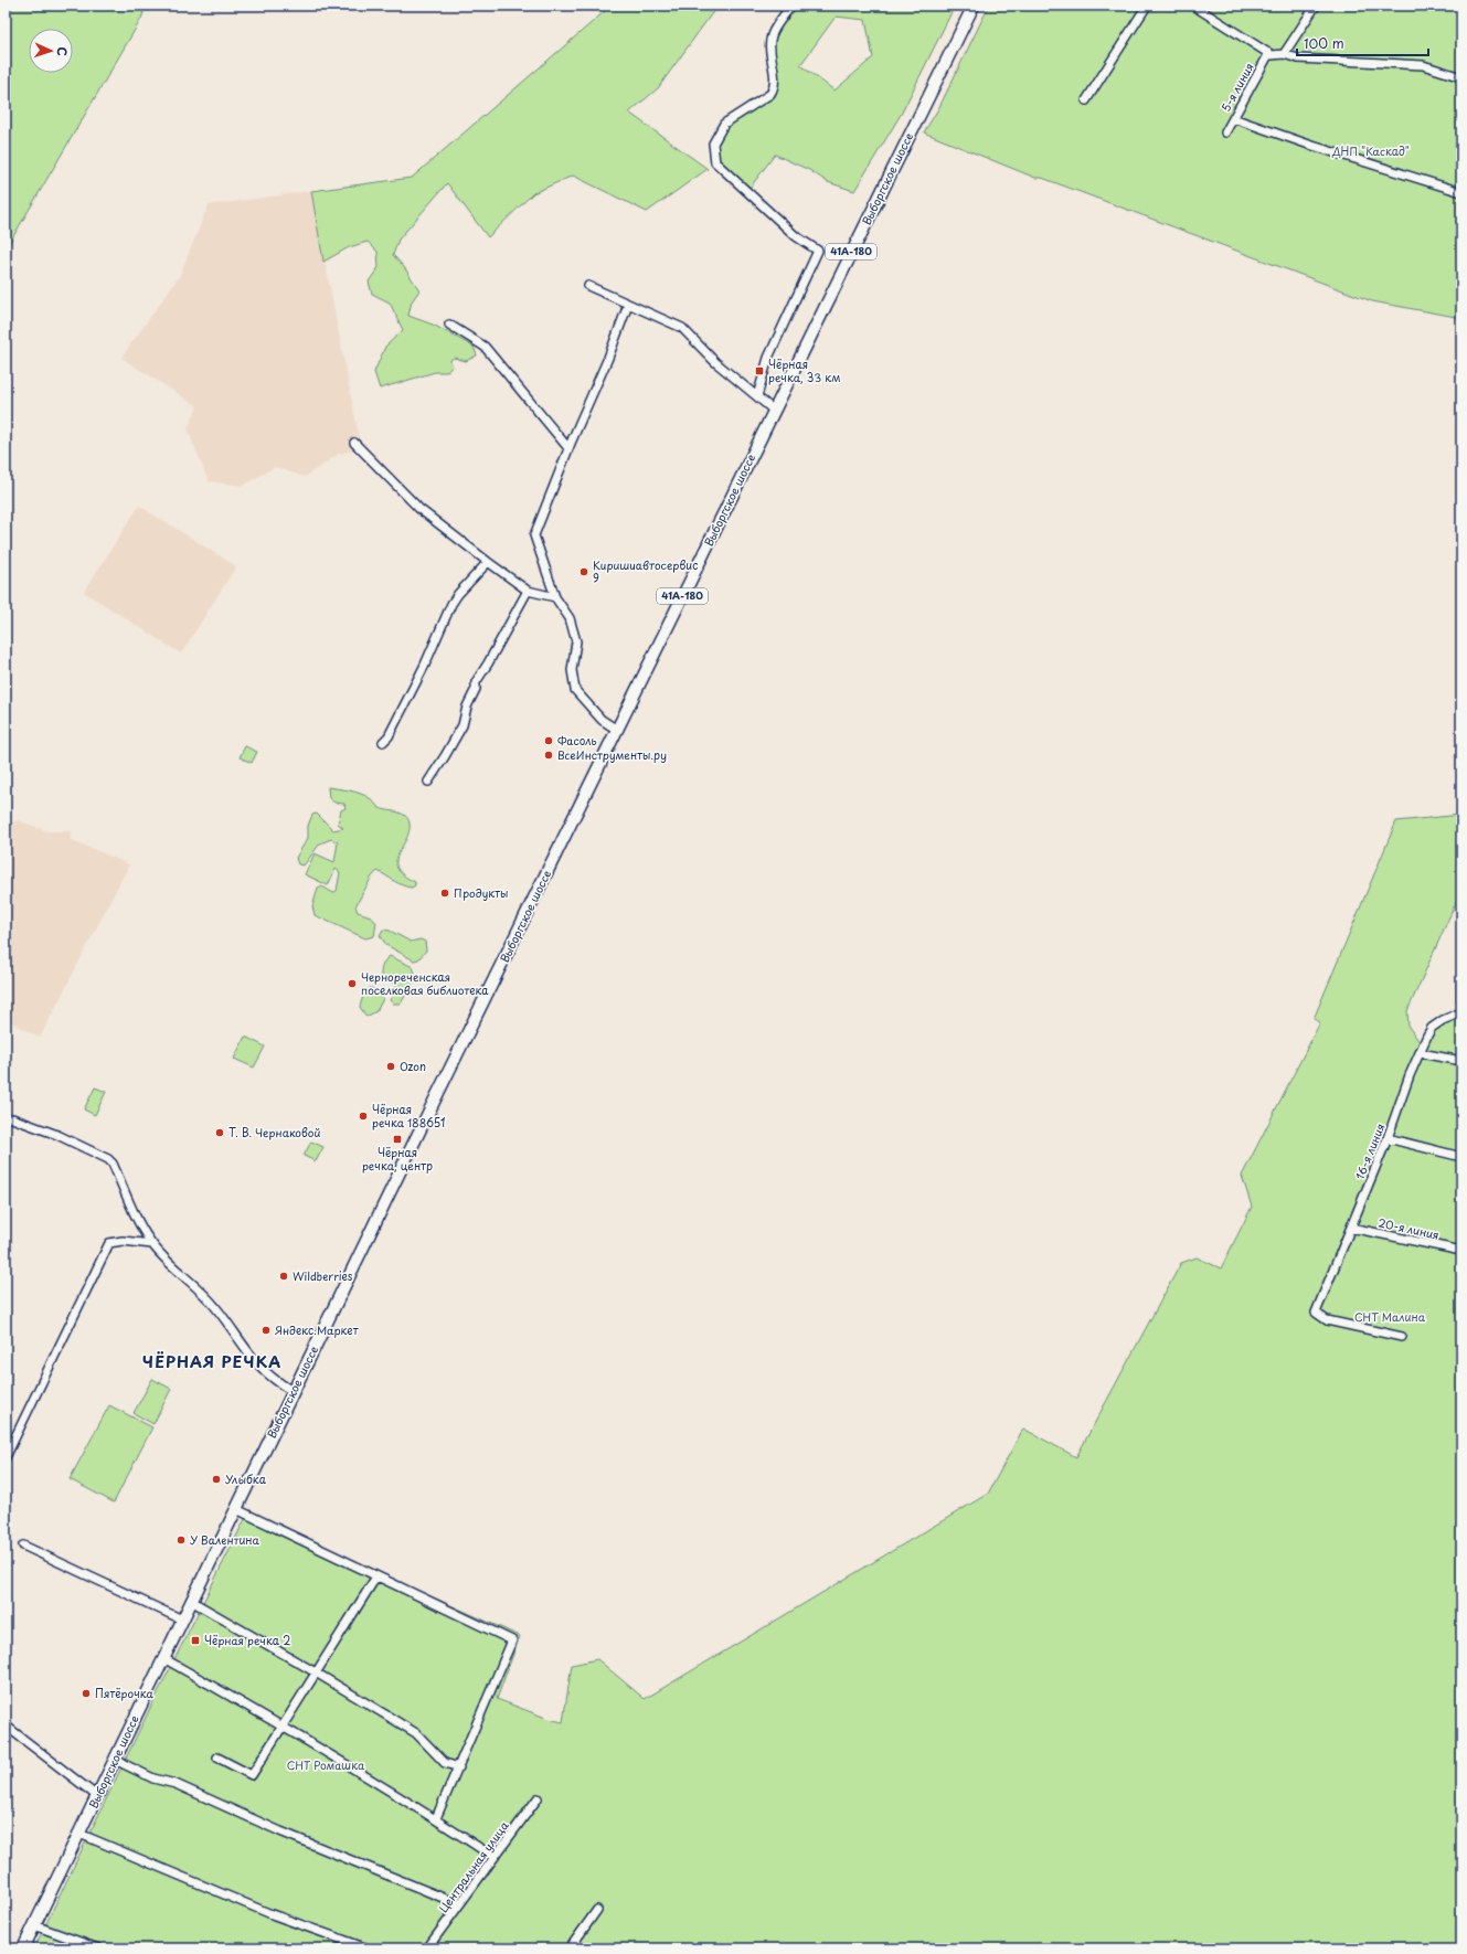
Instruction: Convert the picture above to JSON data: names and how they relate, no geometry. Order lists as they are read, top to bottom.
{
  "streets": {
    "main road": ["Выборгское шоссе", "41А-180"],
    "street": [
      "5-я линия",
      "16-я линия",
      "20-я линия",
      "Центральная улица"
    ]
  },
  "crossings": [
    ["16-я линия", "20-я линия"]
  ],
  "districts": ["ЧЁРНАЯ РЕЧКА"],
  "parks": ["ДНП \"Каскад\"", "СНТ Малина", "СНТ Ромашка"],
  "places": {
    "transit": ["Чёрная речка, 33 км", "Чёрная речка, центр", "Чёрная речка 2"],
    "other": [
      "Киришиавтосервис 9",
      "Фасоль",
      "ВсеИнструменты.ру",
      "Продукты",
      "Чернореченская поселковая библиотека",
      "Ozon",
      "Чёрная речка 188651",
      "Т. В. Чернаковой",
      "Wildberries",
      "Яндекс.Маркет",
      "Улыбка",
      "У Валентина",
      "Пятёрочка"
    ]
  },
  "scale_bar": "100 m",
  "north": "right"
}
